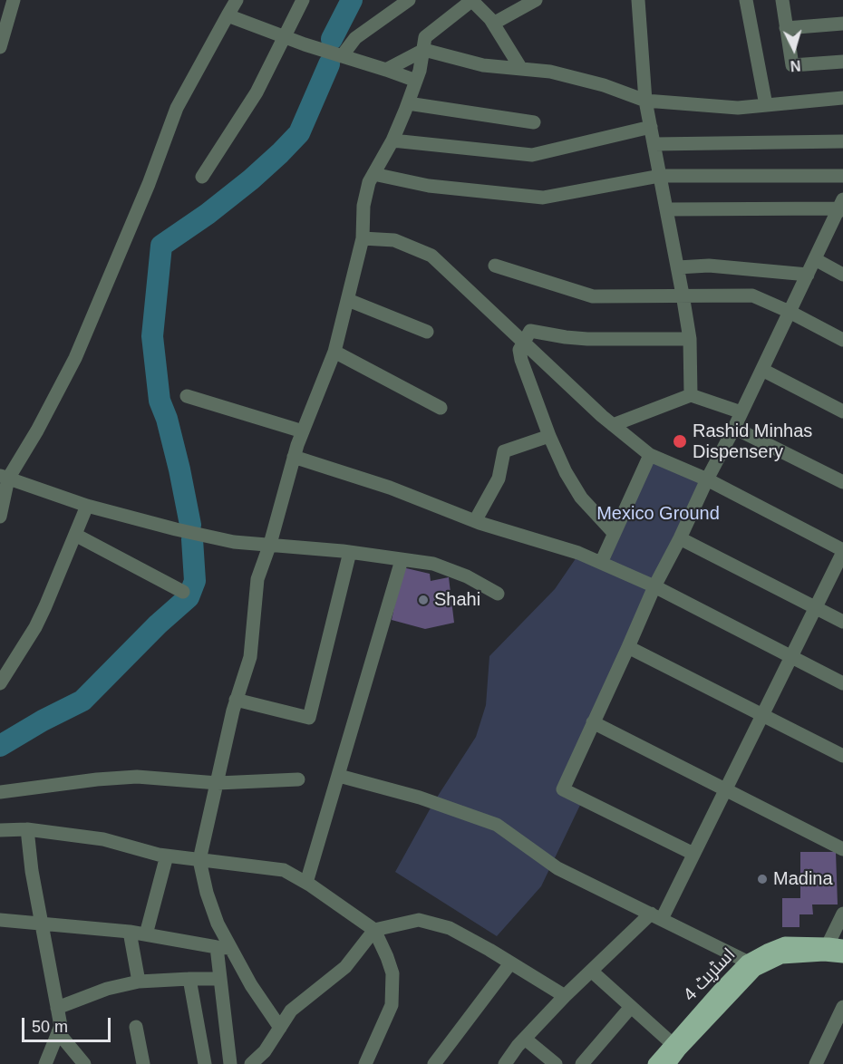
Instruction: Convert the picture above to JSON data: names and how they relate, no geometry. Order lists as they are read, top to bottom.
{
  "streets": {
    "main road": ["اسٹریٹ 4"]
  },
  "parks": ["Mexico Ground"],
  "places": ["Rashid Minhas Dispensery", "Shahi", "Madina"],
  "scale_bar": "50 m",
  "north": "bottom"
}
